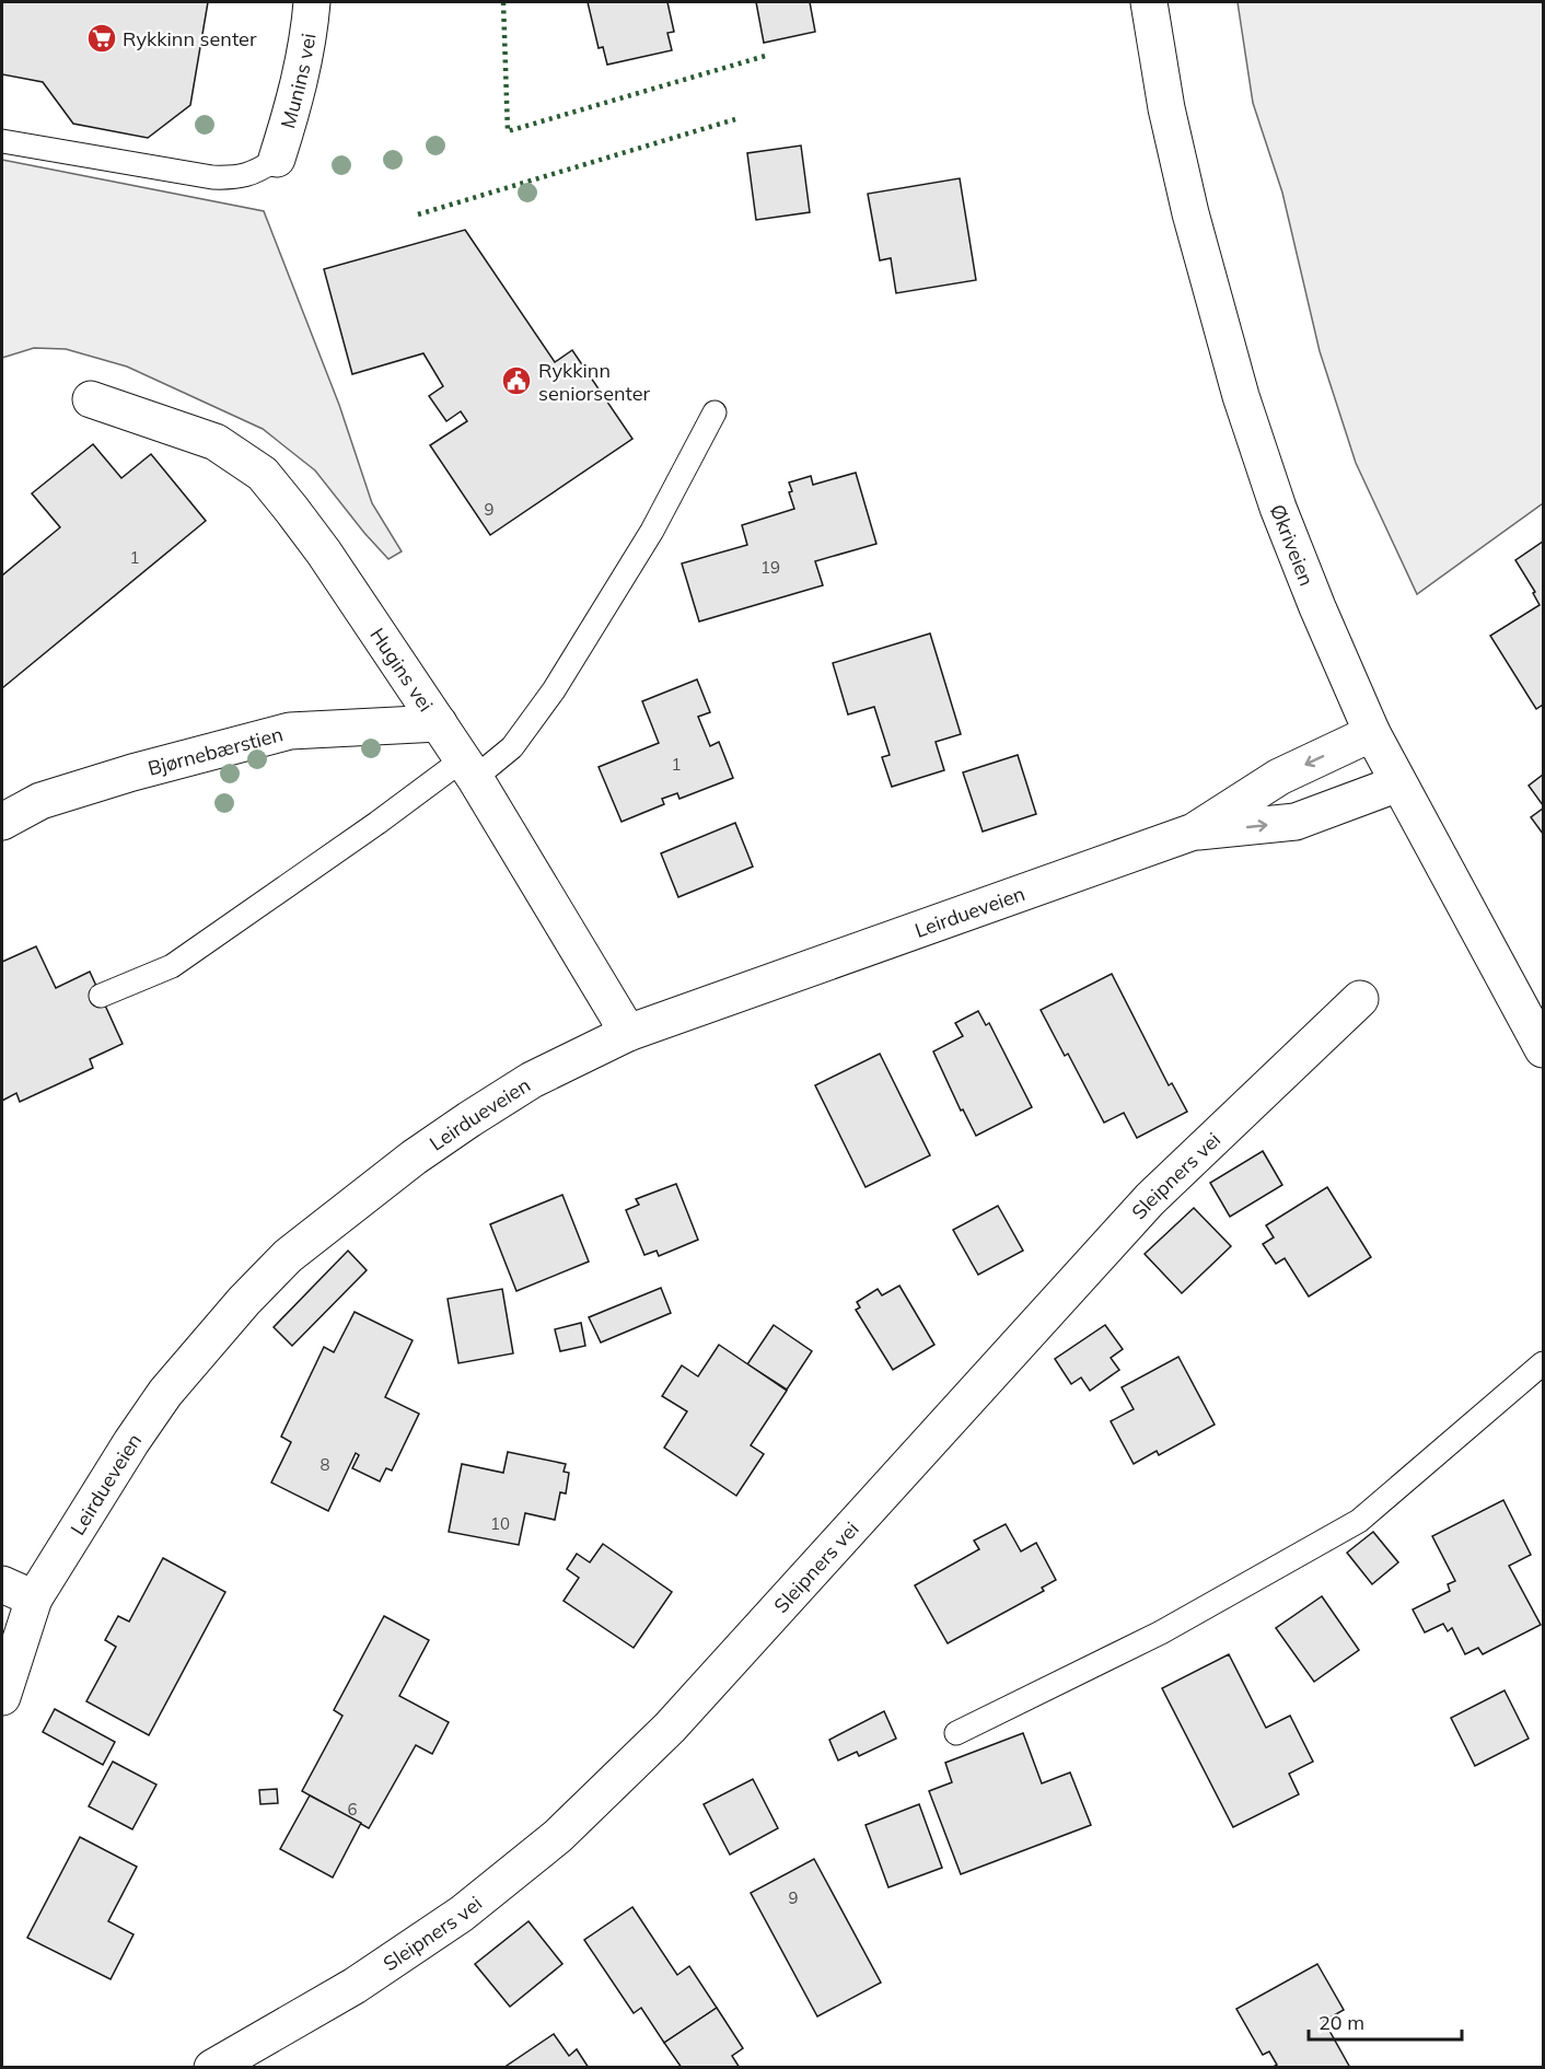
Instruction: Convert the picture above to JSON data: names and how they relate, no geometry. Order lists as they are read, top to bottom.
{
  "streets": {
    "street": [
      "Munins vei",
      "Økriveien",
      "Hugins vei",
      "Bjørnebærstien",
      "Leirdueveien",
      "Sleipners vei"
    ]
  },
  "crossings": [
    ["Økriveien", "Leirdueveien"],
    ["Hugins vei", "Bjørnebærstien"],
    ["Hugins vei", "Leirdueveien"]
  ],
  "places": {
    "supermarket": ["Rykkinn senter"],
    "public building": ["Rykkinn seniorsenter"]
  },
  "house_numbers": [
    "9",
    "1",
    "19",
    "1",
    "8",
    "10",
    "6",
    "9"
  ],
  "scale_bar": "20 m"
}
